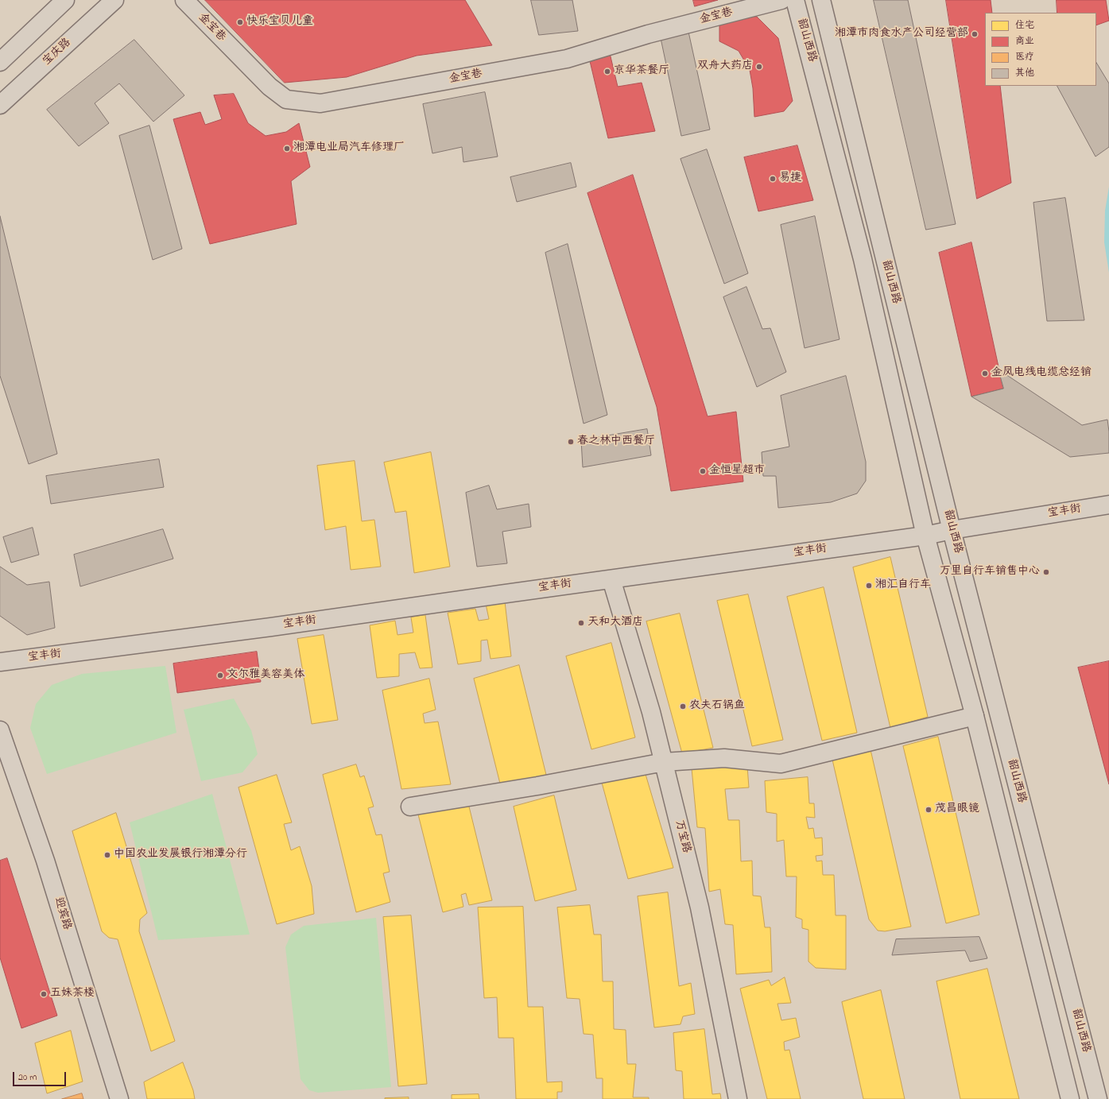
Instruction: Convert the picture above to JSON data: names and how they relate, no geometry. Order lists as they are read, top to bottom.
{
  "streets": {
    "street": [
      "金宝巷",
      "韶山西路",
      "宝庆路",
      "宝丰街",
      "万宝路",
      "迎宾路"
    ]
  },
  "crossings": [
    ["韶山西路", "宝丰街"],
    ["宝丰街", "万宝路"]
  ],
  "places": [
    "快乐宝贝儿童",
    "湘潭市肉食水产公司经营部",
    "双舟大药店",
    "京华茶餐厅",
    "湘潭电业局汽车修理厂",
    "易捷",
    "金凤电线电缆总经销",
    "春之林中西餐厅",
    "金恒星超市",
    "万里自行车销售中心",
    "湘汇自行车",
    "天和大酒店",
    "文尔雅美容美体",
    "农夫石锅鱼",
    "茂昌眼镜",
    "中国农业发展银行湘潭分行",
    "五妹茶楼"
  ],
  "legend": [
    "住宅",
    "商业",
    "医疗",
    "其他"
  ],
  "scale_bar": "20 m"
}
